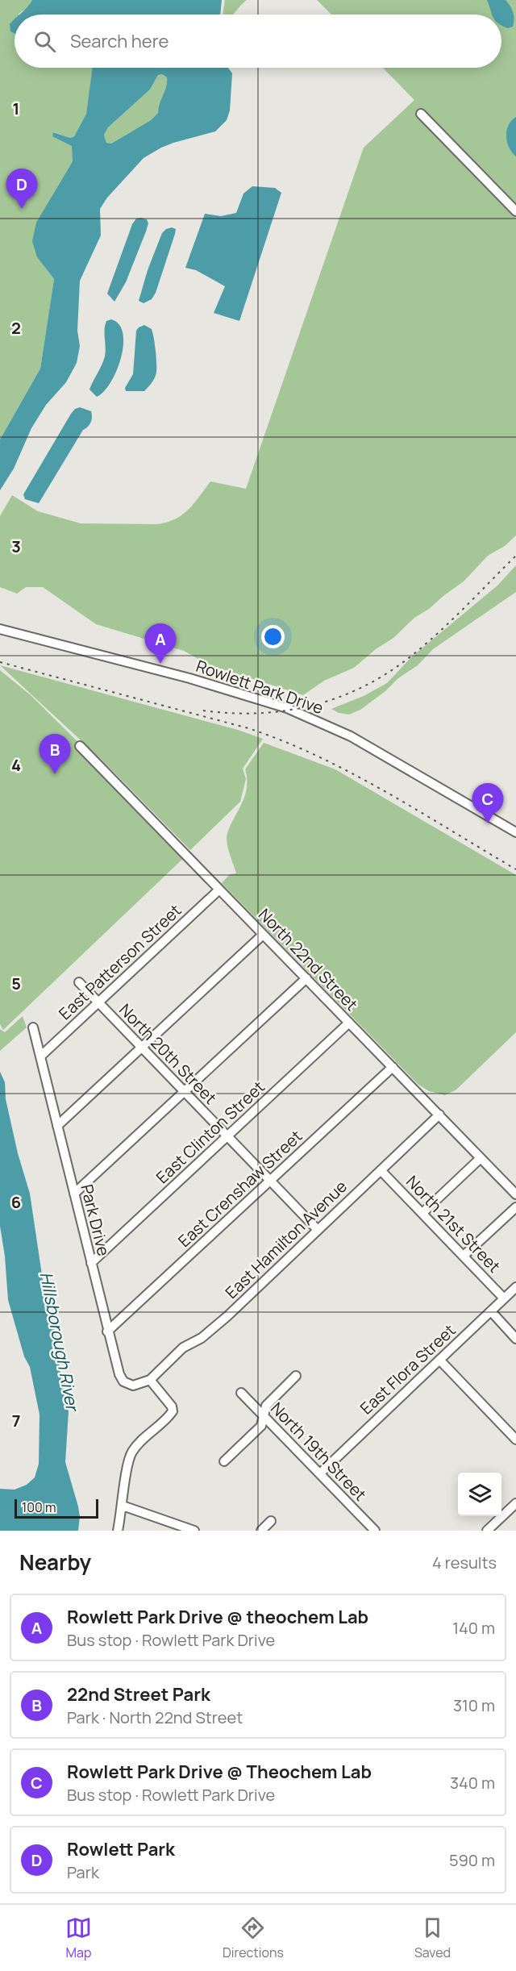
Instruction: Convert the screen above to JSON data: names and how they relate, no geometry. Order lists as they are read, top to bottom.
{
  "streets": {
    "street": [
      "Rowlett Park Drive",
      "North 22nd Street",
      "East Patterson Street",
      "North 20th Street",
      "East Clinton Street",
      "East Crenshaw Street",
      "Park Drive",
      "North 21st Street",
      "East Hamilton Avenue",
      "East Flora Street",
      "North 19th Street"
    ]
  },
  "crossings": [
    ["North 22nd Street", "East Patterson Street"],
    ["North 22nd Street", "East Clinton Street"],
    ["North 22nd Street", "East Crenshaw Street"],
    ["North 22nd Street", "East Hamilton Avenue"],
    ["East Patterson Street", "North 20th Street"],
    ["East Patterson Street", "Park Drive"],
    ["North 20th Street", "East Clinton Street"],
    ["North 20th Street", "East Crenshaw Street"],
    ["North 20th Street", "East Hamilton Avenue"],
    ["East Clinton Street", "Park Drive"],
    ["East Crenshaw Street", "Park Drive"],
    ["Park Drive", "East Hamilton Avenue"],
    ["North 21st Street", "East Hamilton Avenue"],
    ["North 21st Street", "East Flora Street"],
    ["East Flora Street", "North 19th Street"]
  ],
  "water": ["Hillsborough River"],
  "scale_bar": "100 m",
  "page": {
    "search": "Search here",
    "pins": [
      "D",
      "A",
      "B",
      "C"
    ],
    "scale": "100 m",
    "heading": ["Nearby", "4 results"],
    "list": [
      {
        "mark": "A",
        "name": "Rowlett Park Drive @ theochem Lab",
        "note": "Bus stop · Rowlett Park Drive",
        "value": "140 m"
      },
      {
        "mark": "B",
        "name": "22nd Street Park",
        "note": "Park · North 22nd Street",
        "value": "310 m"
      },
      {
        "mark": "C",
        "name": "Rowlett Park Drive @ Theochem Lab",
        "note": "Bus stop · Rowlett Park Drive",
        "value": "340 m"
      },
      {
        "mark": "D",
        "name": "Rowlett Park",
        "note": "Park",
        "value": "590 m"
      }
    ],
    "nav": ["Map", "Directions", "Saved"]
  },
  "grid": {
    "rows": [
      "1",
      "2",
      "3",
      "4",
      "5",
      "6",
      "7"
    ]
  }
}
